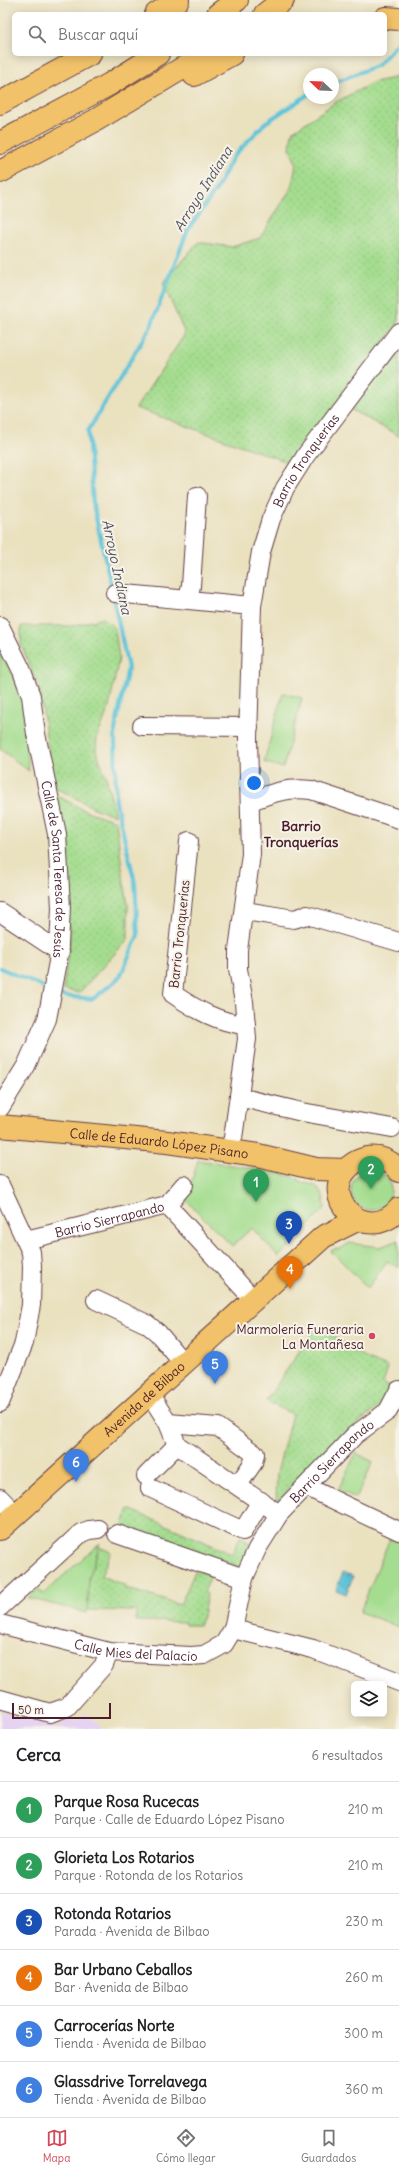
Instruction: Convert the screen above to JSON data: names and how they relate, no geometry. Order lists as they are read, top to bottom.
{
  "streets": {
    "main road": ["Calle de Eduardo López Pisano", "Avenida de Bilbao"],
    "street": [
      "Barrio Tronquerías",
      "Calle de Santa Teresa de Jesús",
      "Barrio Sierrapando",
      "Calle Mies del Palacio"
    ]
  },
  "crossings": [
    ["Barrio Tronquerías", "Calle de Eduardo López Pisano"],
    ["Calle de Eduardo López Pisano", "Avenida de Bilbao"],
    ["Barrio Sierrapando", "Calle Mies del Palacio"]
  ],
  "districts": ["Barrio Tronquerías"],
  "water": ["Arroyo Indiana"],
  "places": ["Marmolería Funeraria La Montañesa"],
  "scale_bar": "50 m",
  "north": "top left",
  "page": {
    "search": "Buscar aquí",
    "pins": [
      "2",
      "1",
      "3",
      "4",
      "5",
      "6"
    ],
    "scale": "50 m",
    "heading": ["Cerca", "6 resultados"],
    "list": [
      {
        "mark": "1",
        "name": "Parque Rosa Rucecas",
        "note": "Parque · Calle de Eduardo López Pisano",
        "value": "210 m"
      },
      {
        "mark": "2",
        "name": "Glorieta Los Rotarios",
        "note": "Parque · Rotonda de los Rotarios",
        "value": "210 m"
      },
      {
        "mark": "3",
        "name": "Rotonda Rotarios",
        "note": "Parada · Avenida de Bilbao",
        "value": "230 m"
      },
      {
        "mark": "4",
        "name": "Bar Urbano Ceballos",
        "note": "Bar · Avenida de Bilbao",
        "value": "260 m"
      },
      {
        "mark": "5",
        "name": "Carrocerías Norte",
        "note": "Tienda · Avenida de Bilbao",
        "value": "300 m"
      },
      {
        "mark": "6",
        "name": "Glassdrive Torrelavega",
        "note": "Tienda · Avenida de Bilbao",
        "value": "360 m"
      }
    ],
    "nav": ["Mapa", "Cómo llegar", "Guardados"]
  }
}
